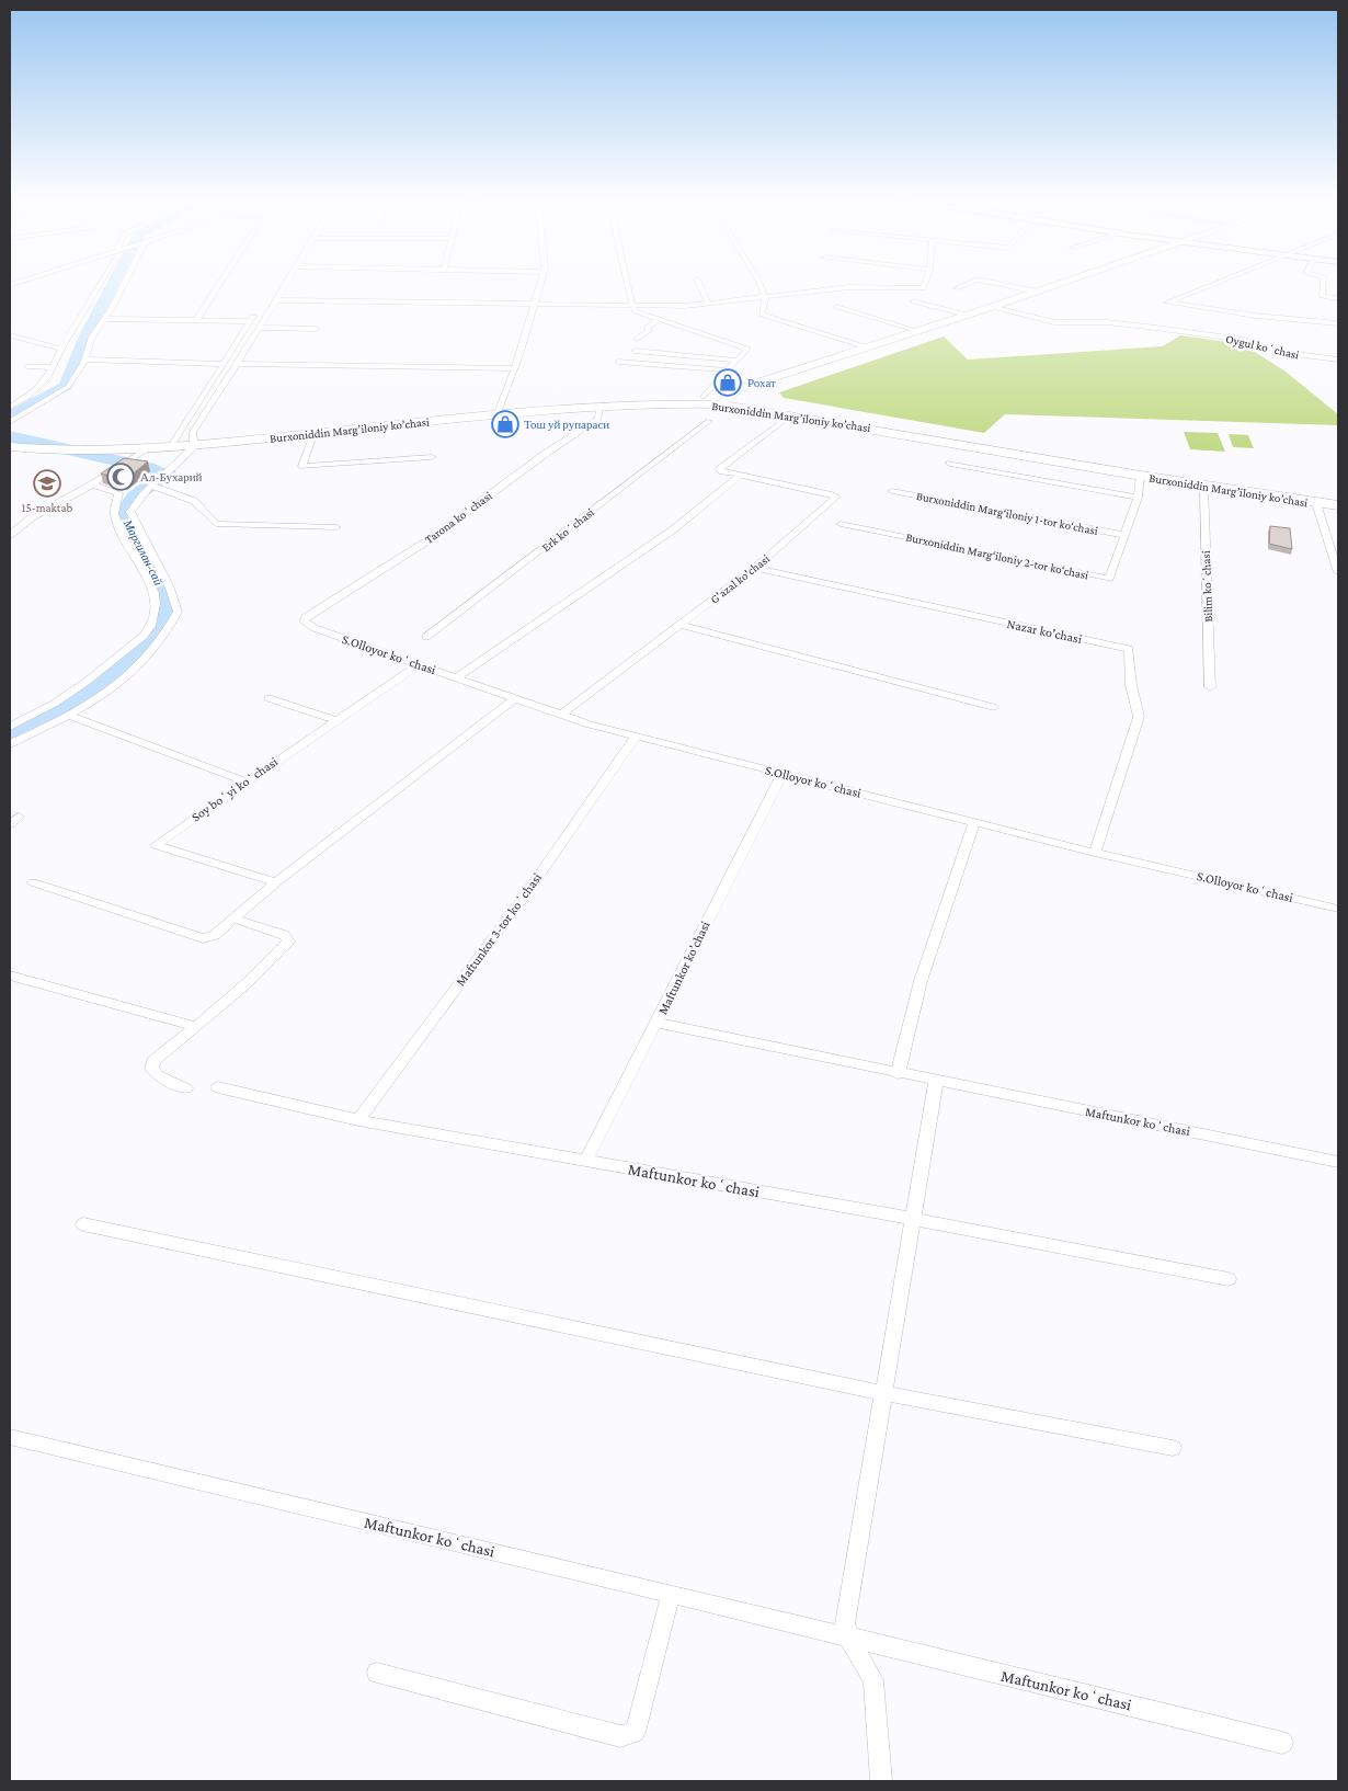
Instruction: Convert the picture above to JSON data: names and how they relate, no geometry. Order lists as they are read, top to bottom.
{
  "streets": {
    "main road": ["Burxoniddin Marg’iloniy ko’chasi"],
    "street": [
      "Oygul koʻchasi",
      "Burxoniddin Marg‘iloniy 1-tor ko‘chasi",
      "Tarona koʻchasi",
      "Erk koʻchasi",
      "Burxoniddin Marg‘iloniy 2-tor ko‘chasi",
      "G'azal ko'chasi",
      "Bilim koʻchasi",
      "Nazar ko'chasi",
      "S.Olloyor koʻchasi",
      "Soy boʻyi koʻchasi",
      "Maftunkor 3-tor koʼchasi",
      "Maftunkor ko'chasi",
      "Maftunkor koʻchasi"
    ]
  },
  "crossings": [
    ["Burxoniddin Marg’iloniy ko’chasi", "Tarona koʻchasi"],
    ["Burxoniddin Marg’iloniy ko’chasi", "G'azal ko'chasi"],
    ["Burxoniddin Marg’iloniy ko’chasi", "Bilim koʻchasi"],
    ["Burxoniddin Marg‘iloniy 1-tor ko‘chasi", "Burxoniddin Marg‘iloniy 2-tor ko‘chasi"],
    ["Tarona koʻchasi", "S.Olloyor koʻchasi"],
    ["G'azal ko'chasi", "Nazar ko'chasi"],
    ["G'azal ko'chasi", "S.Olloyor koʻchasi"],
    ["Nazar ko'chasi", "S.Olloyor koʻchasi"],
    ["S.Olloyor koʻchasi", "Soy boʻyi koʻchasi"],
    ["S.Olloyor koʻchasi", "Maftunkor 3-tor koʼchasi"],
    ["S.Olloyor koʻchasi", "Maftunkor ko'chasi"],
    ["Maftunkor 3-tor koʼchasi", "Maftunkor koʻchasi"],
    ["Maftunkor ko'chasi", "Maftunkor koʻchasi"]
  ],
  "water": ["Маргилан-сай"],
  "places": {
    "shop": ["Рохат", "Тош уй рупараси"],
    "mosque": ["Ал-Бухарий"],
    "school or university": ["15-maktab"]
  }
}
